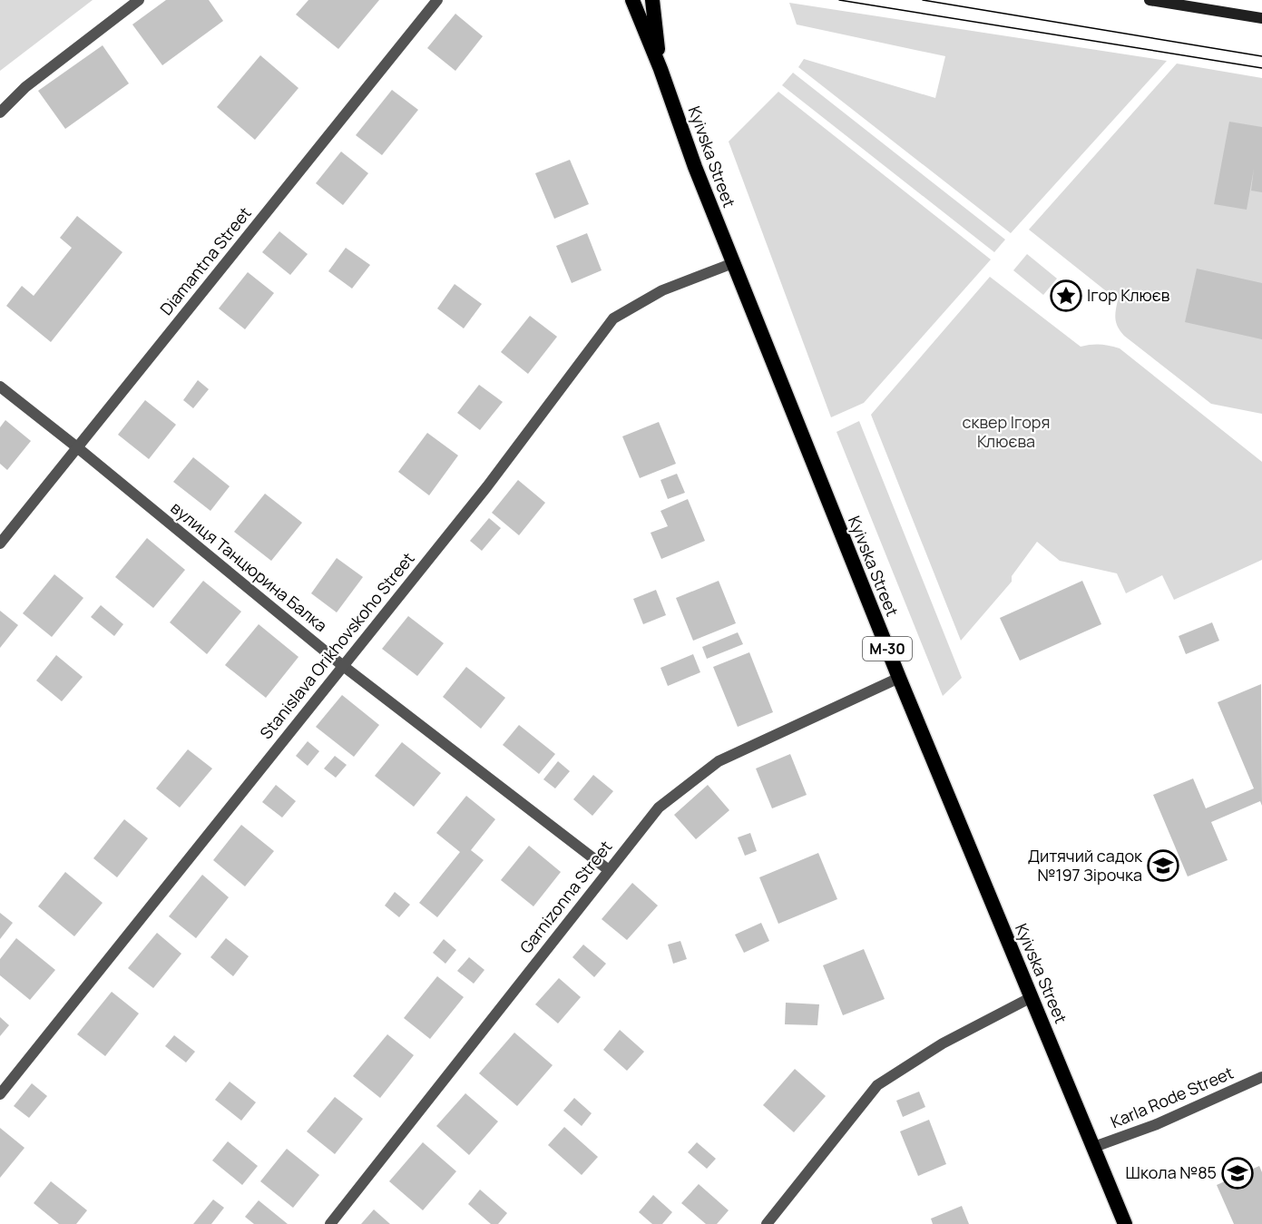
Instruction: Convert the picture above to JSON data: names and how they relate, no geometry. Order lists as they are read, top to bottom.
{
  "streets": {
    "highway": ["Kyivska Street", "М-30"],
    "street": [
      "Diamantna Street",
      "вулиця Танцюрина Балка",
      "Stanislava Orikhovskoho Street",
      "Garnizonna Street",
      "Karla Rode Street"
    ]
  },
  "crossings": [
    ["Kyivska Street", "Stanislava Orikhovskoho Street"],
    ["Kyivska Street", "Garnizonna Street"],
    ["Kyivska Street", "Karla Rode Street"],
    ["Diamantna Street", "вулиця Танцюрина Балка"],
    ["вулиця Танцюрина Балка", "Stanislava Orikhovskoho Street"],
    ["вулиця Танцюрина Балка", "Garnizonna Street"]
  ],
  "parks": ["сквер Ігоря Клюєва"],
  "places": {
    "place": ["Ігор Клюєв"],
    "school or university": ["Дитячий садок №197 Зірочка", "Школа №85"]
  }
}
